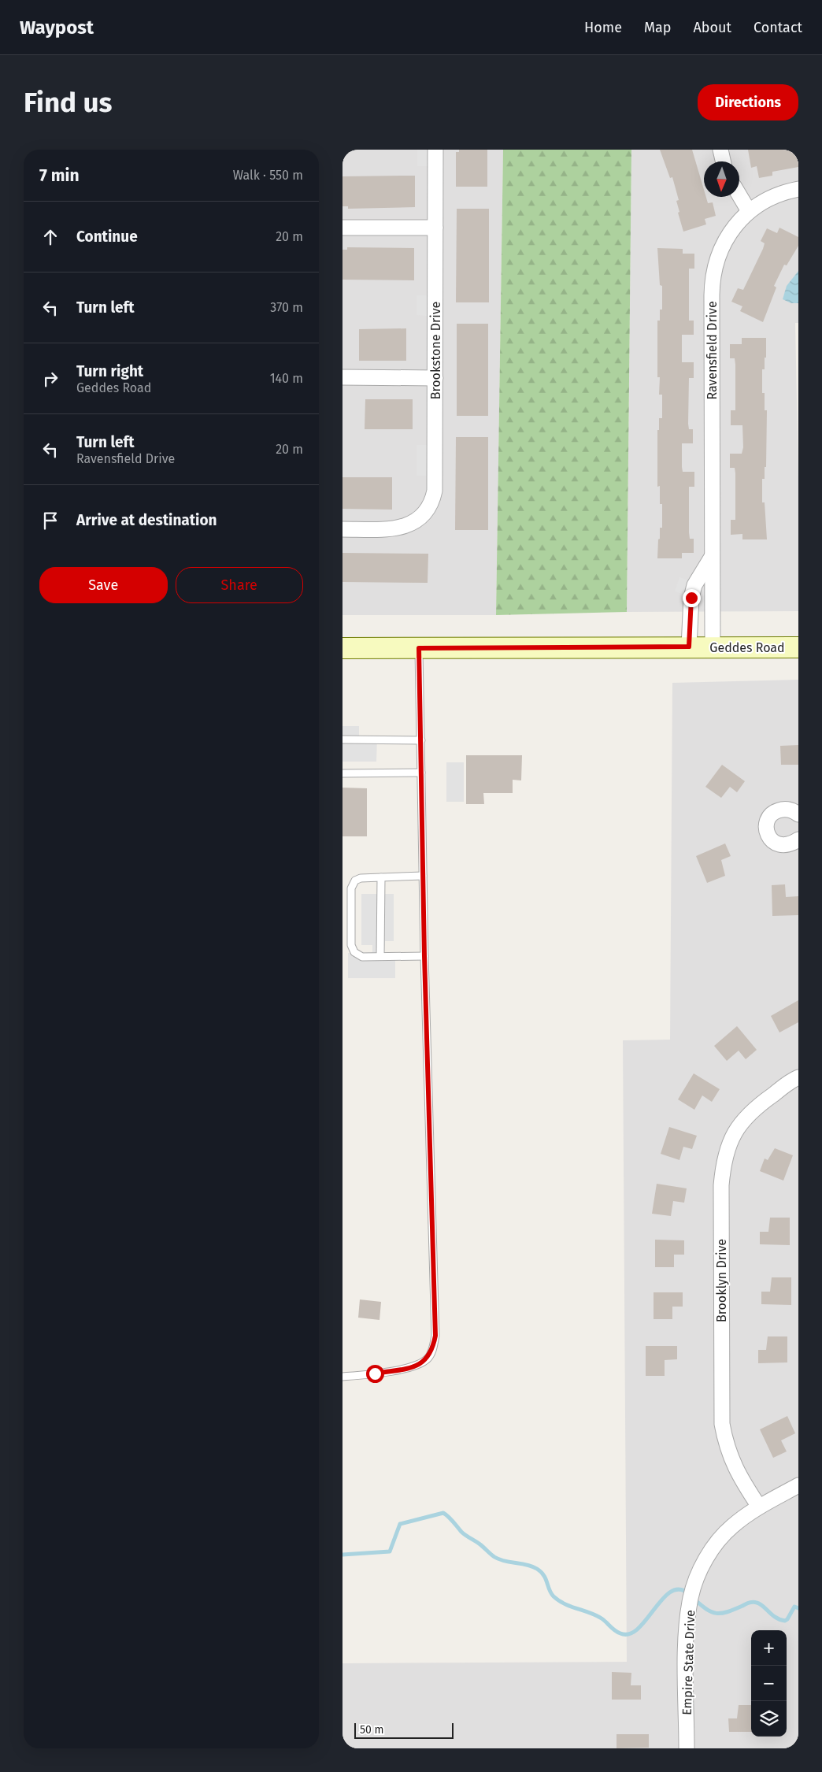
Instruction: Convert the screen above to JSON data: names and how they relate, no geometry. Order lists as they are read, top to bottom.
{
  "streets": {
    "main road": ["Geddes Road"],
    "street": [
      "Brookstone Drive",
      "Ravensfield Drive",
      "Brooklyn Drive",
      "Empire State Drive"
    ]
  },
  "crossings": [
    ["Ravensfield Drive", "Geddes Road"],
    ["Brooklyn Drive", "Empire State Drive"]
  ],
  "scale_bar": "50 m",
  "north": "bottom",
  "page": {
    "header": "Waypost",
    "nav": [
      "Home",
      "Map",
      "About",
      "Contact"
    ],
    "buttons": [
      "Directions",
      ["Save", "Share"]
    ],
    "title": "Find us",
    "heading": ["7 min", "Walk · 550 m"],
    "list": [
      ["Continue", "20 m"],
      ["Turn left", "370 m"],
      ["Turn right", "Geddes Road", "140 m"],
      ["Turn left", "Ravensfield Drive", "20 m"],
      "Arrive at destination"
    ],
    "map_buttons": ["+", "−"],
    "scale": "50 m"
  }
}
